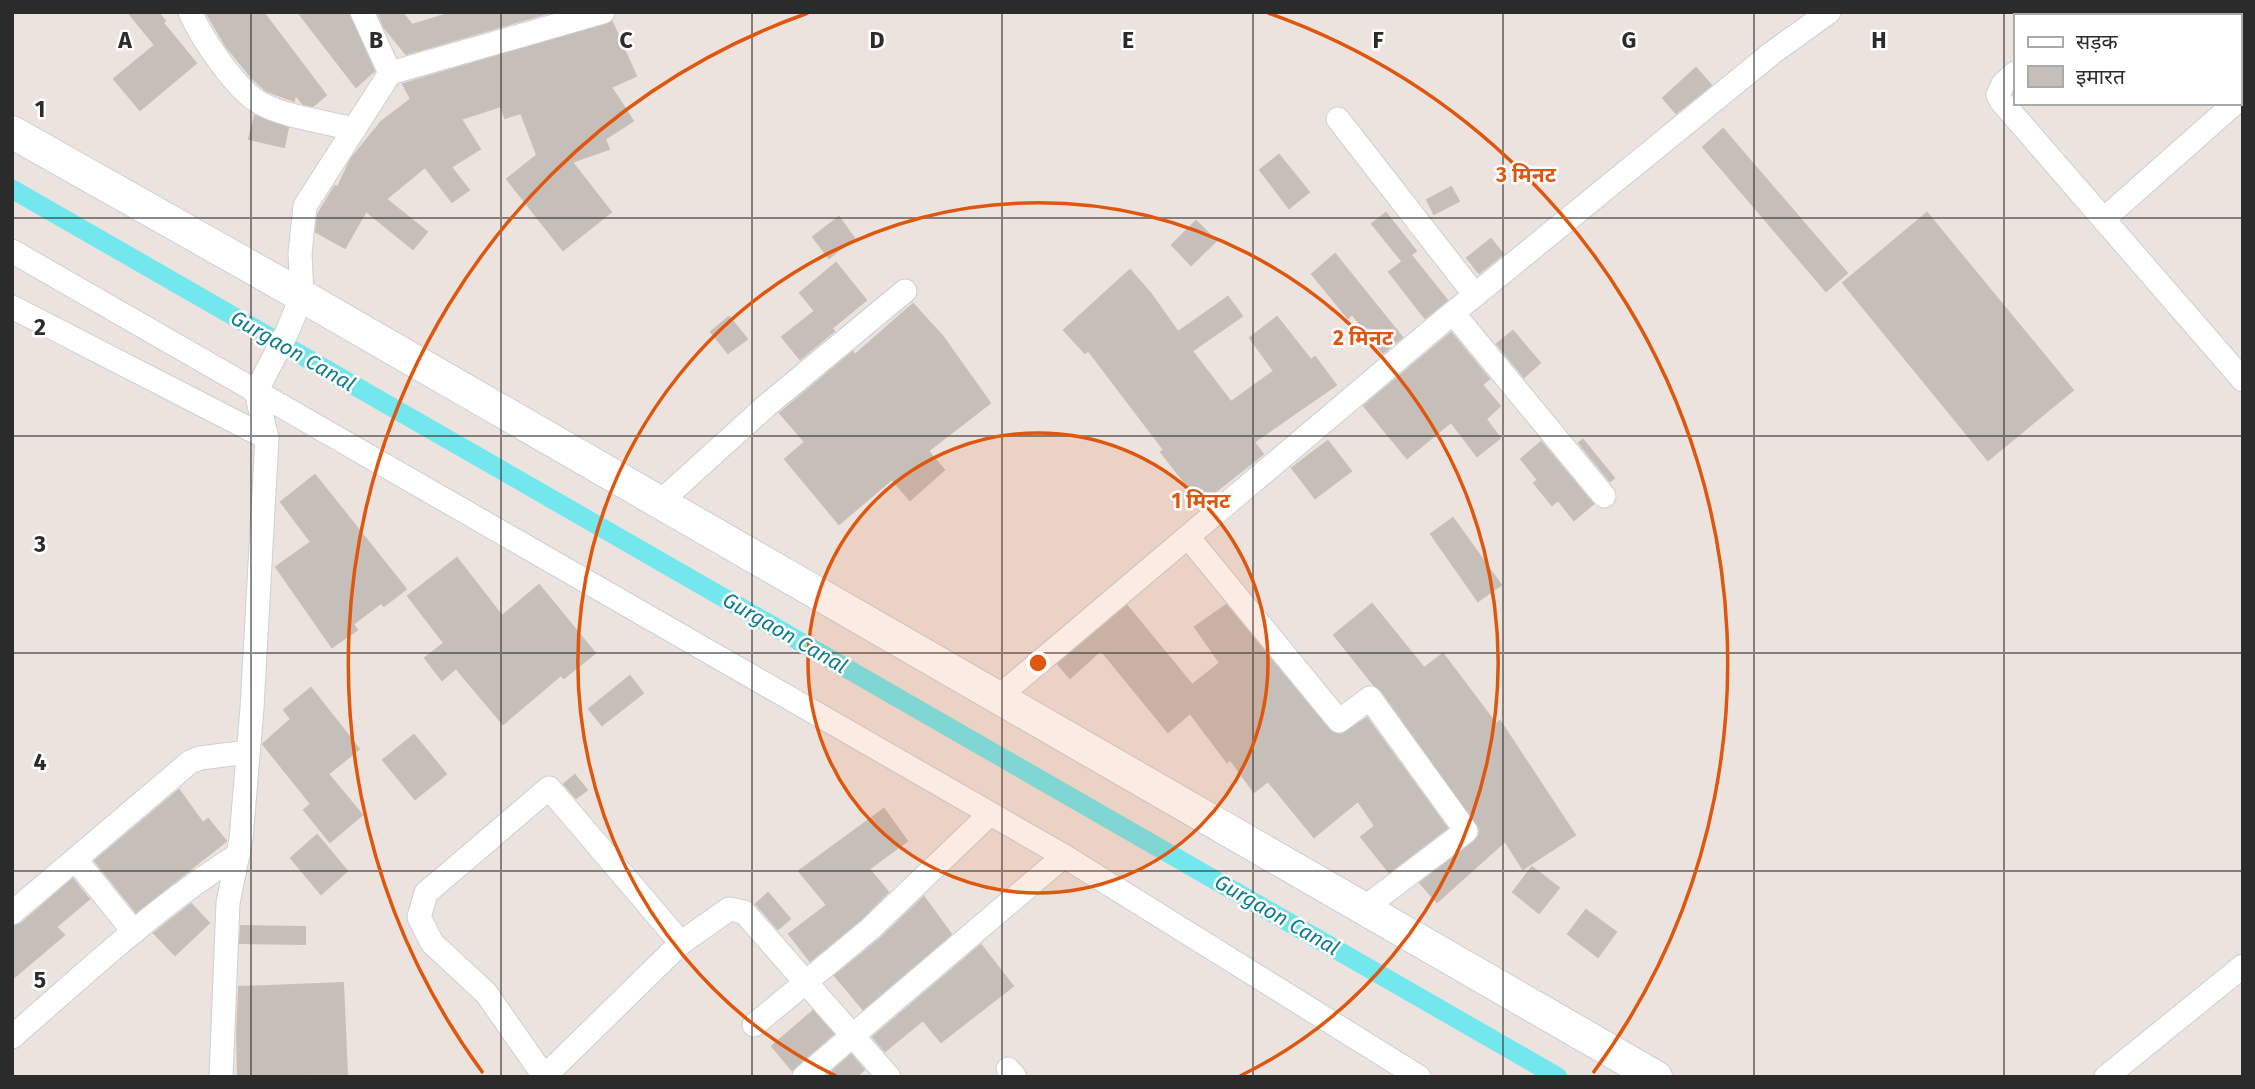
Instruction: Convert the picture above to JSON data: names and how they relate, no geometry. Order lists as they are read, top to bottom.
{
  "water": ["Gurgaon Canal"],
  "legend": ["सड़क", "इमारत"],
  "grid": {
    "columns": [
      "A",
      "B",
      "C",
      "D",
      "E",
      "F",
      "G",
      "H"
    ],
    "rows": [
      "1",
      "2",
      "3",
      "4",
      "5"
    ]
  },
  "rings": ["3 मिनट", "2 मिनट", "1 मिनट"]
}
